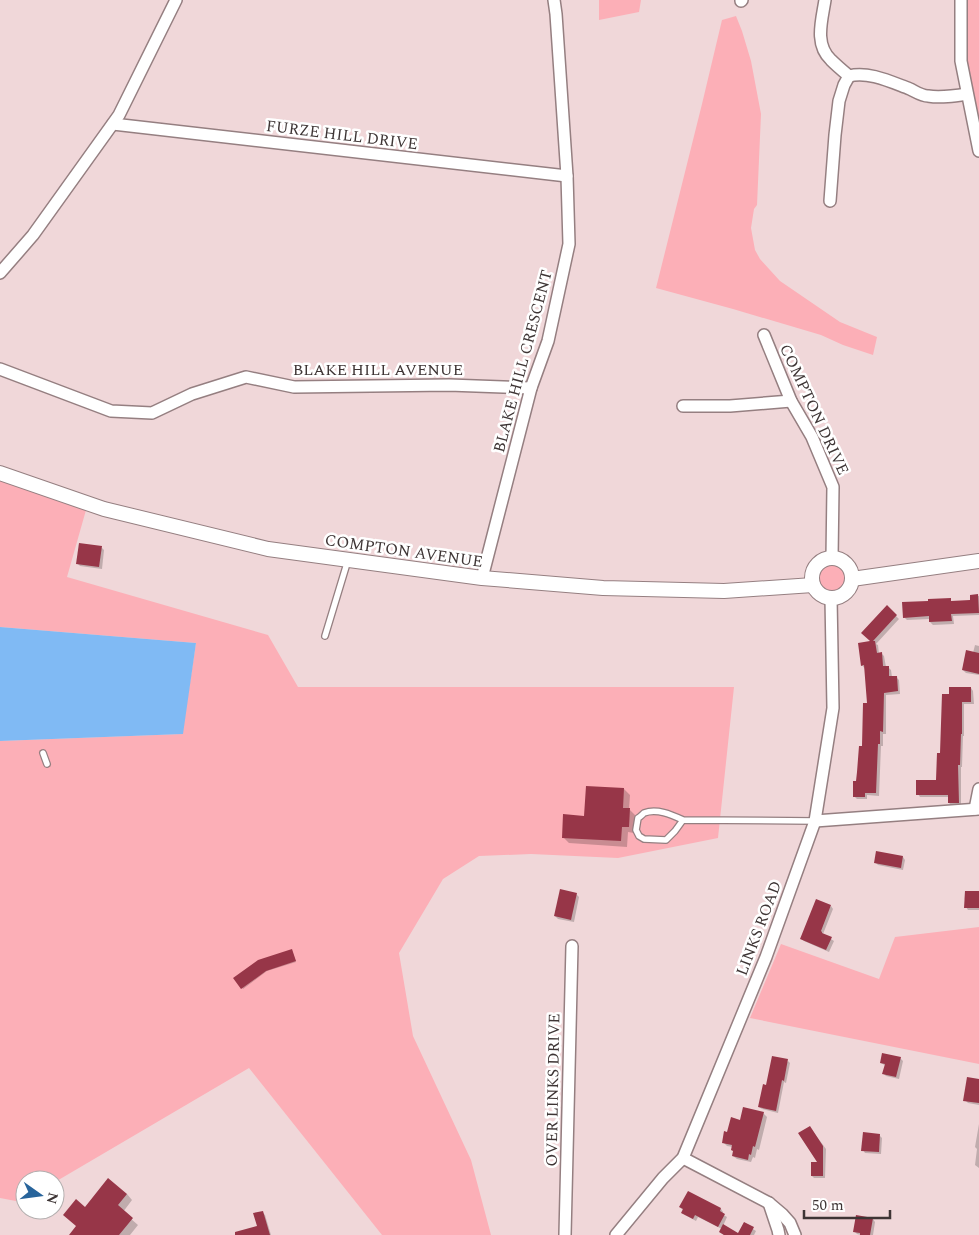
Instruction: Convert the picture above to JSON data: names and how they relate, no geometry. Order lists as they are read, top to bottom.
{
  "streets": {
    "street": [
      "FURZE HILL DRIVE",
      "BLAKE HILL CRESCENT",
      "BLAKE HILL AVENUE",
      "COMPTON DRIVE",
      "COMPTON AVENUE",
      "LINKS ROAD",
      "OVER LINKS DRIVE"
    ]
  },
  "crossings": [
    ["FURZE HILL DRIVE", "BLAKE HILL CRESCENT"],
    ["BLAKE HILL CRESCENT", "BLAKE HILL AVENUE"],
    ["BLAKE HILL CRESCENT", "COMPTON AVENUE"],
    ["COMPTON DRIVE", "COMPTON AVENUE"],
    ["COMPTON DRIVE", "LINKS ROAD"],
    ["COMPTON AVENUE", "LINKS ROAD"]
  ],
  "scale_bar": "50 m",
  "north": "right"
}
